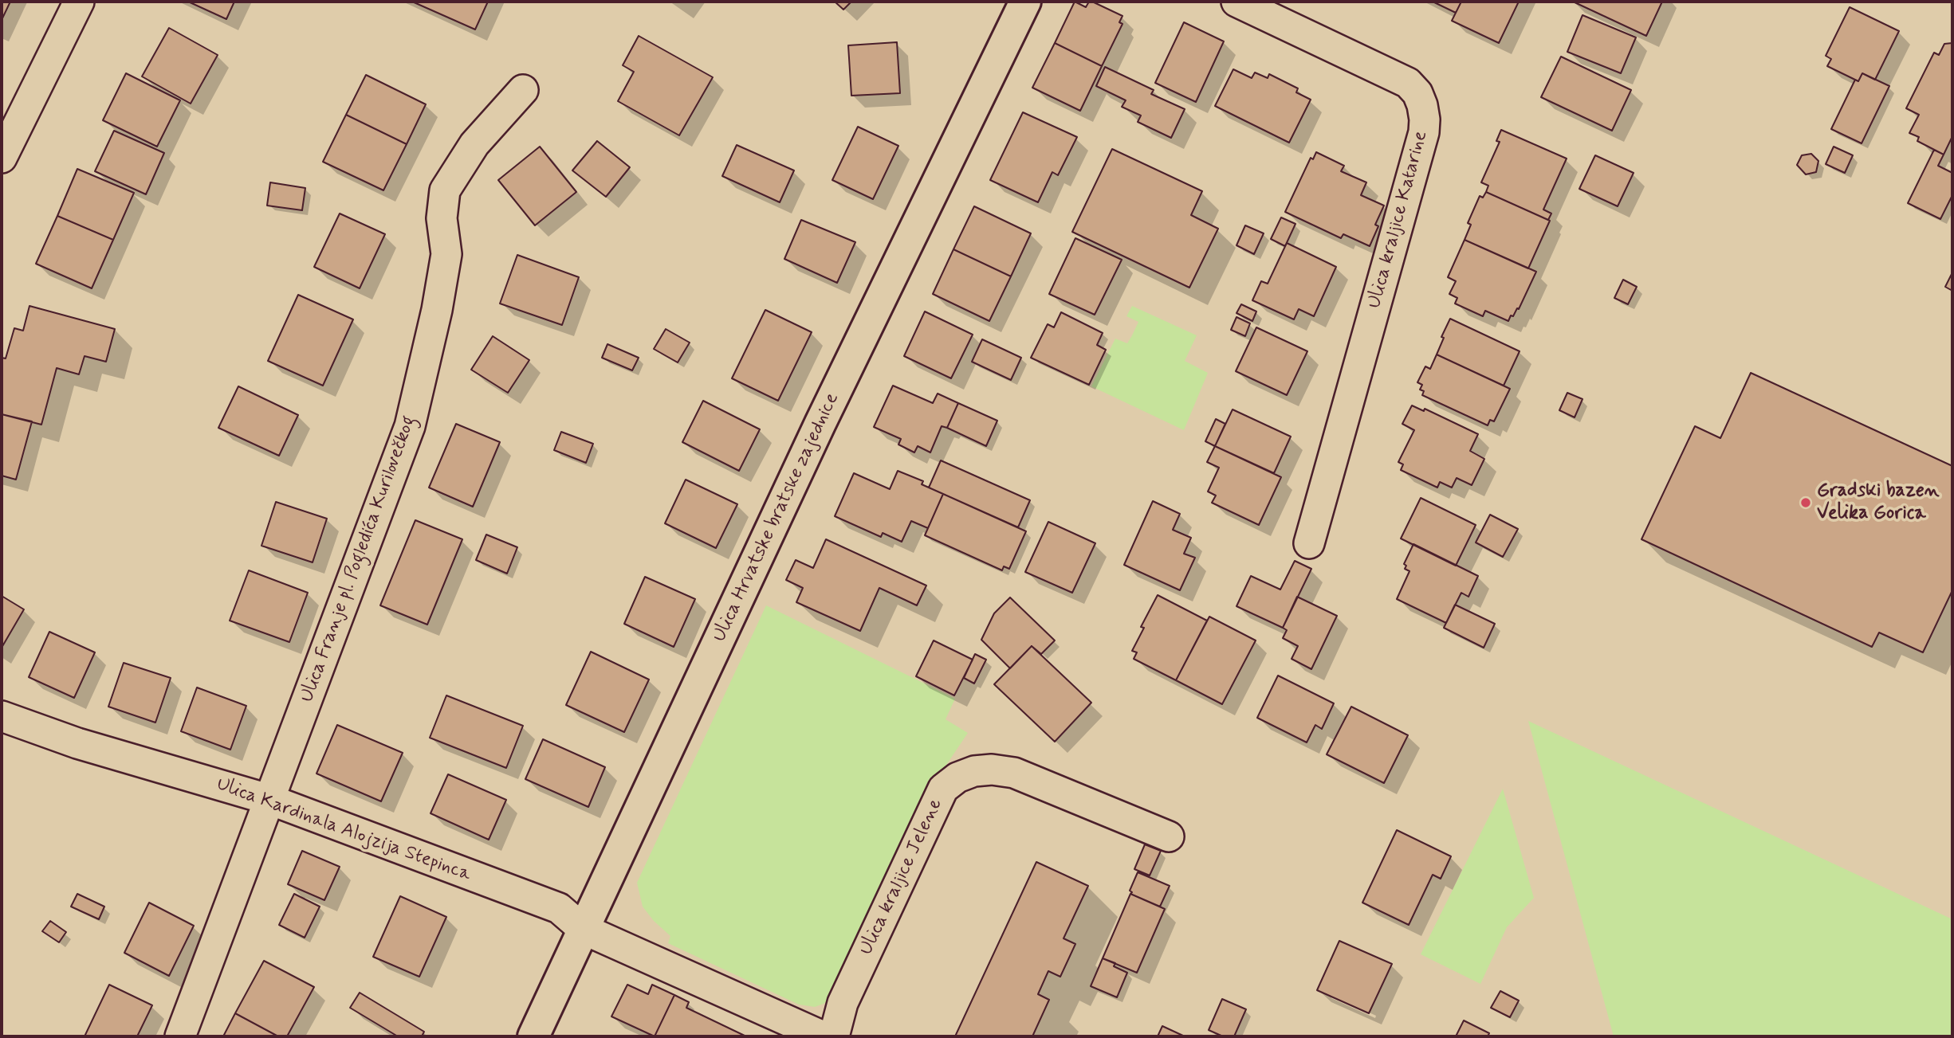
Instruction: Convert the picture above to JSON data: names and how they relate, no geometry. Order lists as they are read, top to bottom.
{
  "streets": {
    "street": [
      "Ulica kraljice Katarine",
      "Ulica Hrvatske bratske zajednice",
      "Ulica Franje pl. Pogledića Kurilovečkog",
      "Ulica Kardinala Alojzija Stepinca",
      "Ulica kraljice Jelene"
    ]
  },
  "crossings": [
    ["Ulica Hrvatske bratske zajednice", "Ulica Kardinala Alojzija Stepinca"],
    ["Ulica Franje pl. Pogledića Kurilovečkog", "Ulica Kardinala Alojzija Stepinca"]
  ],
  "places": ["Gradski bazen Velika Gorica"]
}
